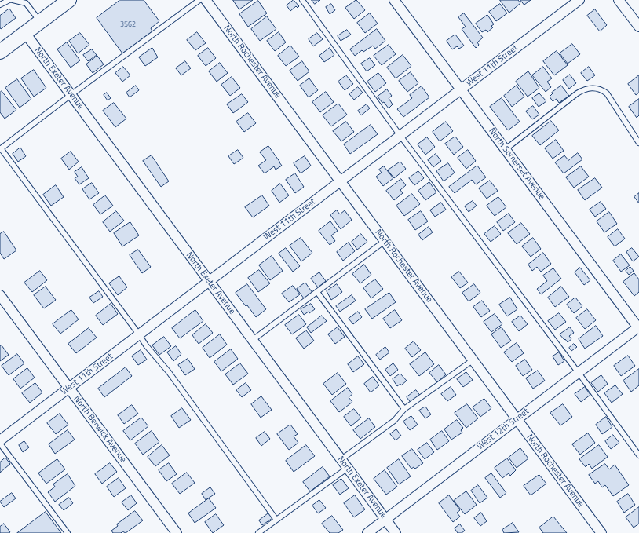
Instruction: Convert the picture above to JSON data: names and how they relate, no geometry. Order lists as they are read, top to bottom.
{
  "streets": {
    "street": [
      "North Rochester Avenue",
      "West 11th Street",
      "North Exeter Avenue",
      "North Somerset Avenue",
      "North Berwick Avenue",
      "West 12th Street"
    ]
  },
  "crossings": [
    ["North Rochester Avenue", "West 11th Street"],
    ["North Rochester Avenue", "West 12th Street"],
    ["West 11th Street", "North Exeter Avenue"],
    ["West 11th Street", "North Somerset Avenue"],
    ["West 11th Street", "North Berwick Avenue"],
    ["North Exeter Avenue", "West 12th Street"],
    ["North Somerset Avenue", "West 12th Street"]
  ],
  "house_numbers": ["3562"]
}
